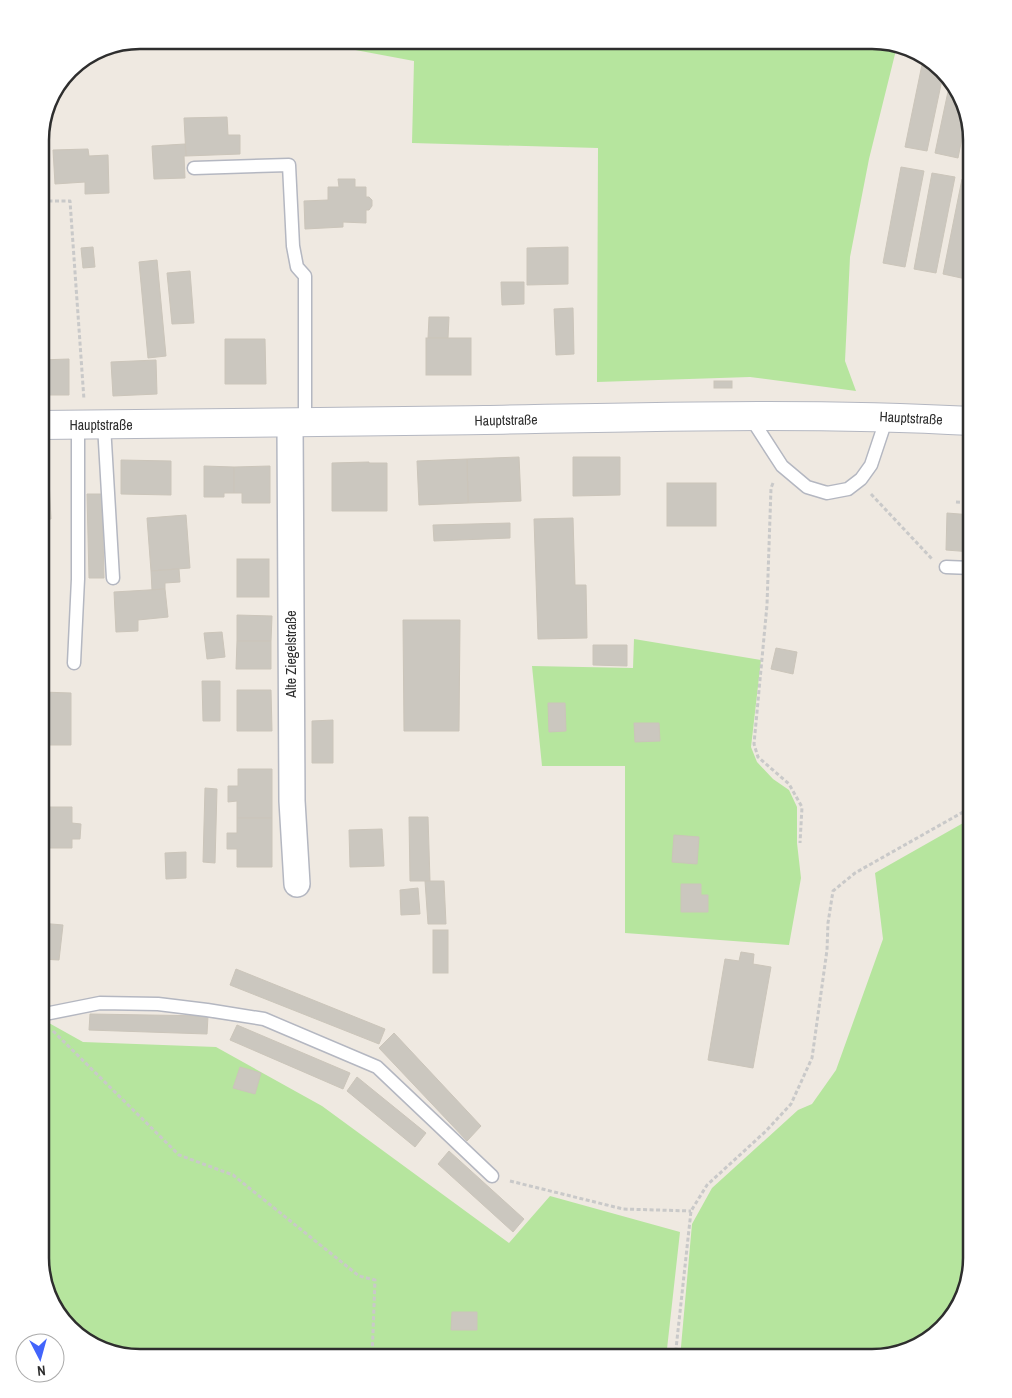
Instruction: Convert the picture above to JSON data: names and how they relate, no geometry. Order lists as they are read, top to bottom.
{
  "streets": {
    "main road": ["Hauptstraße"],
    "street": ["Alte Ziegelstraße"]
  },
  "crossings": [
    ["Hauptstraße", "Alte Ziegelstraße"]
  ],
  "north": "bottom"
}
